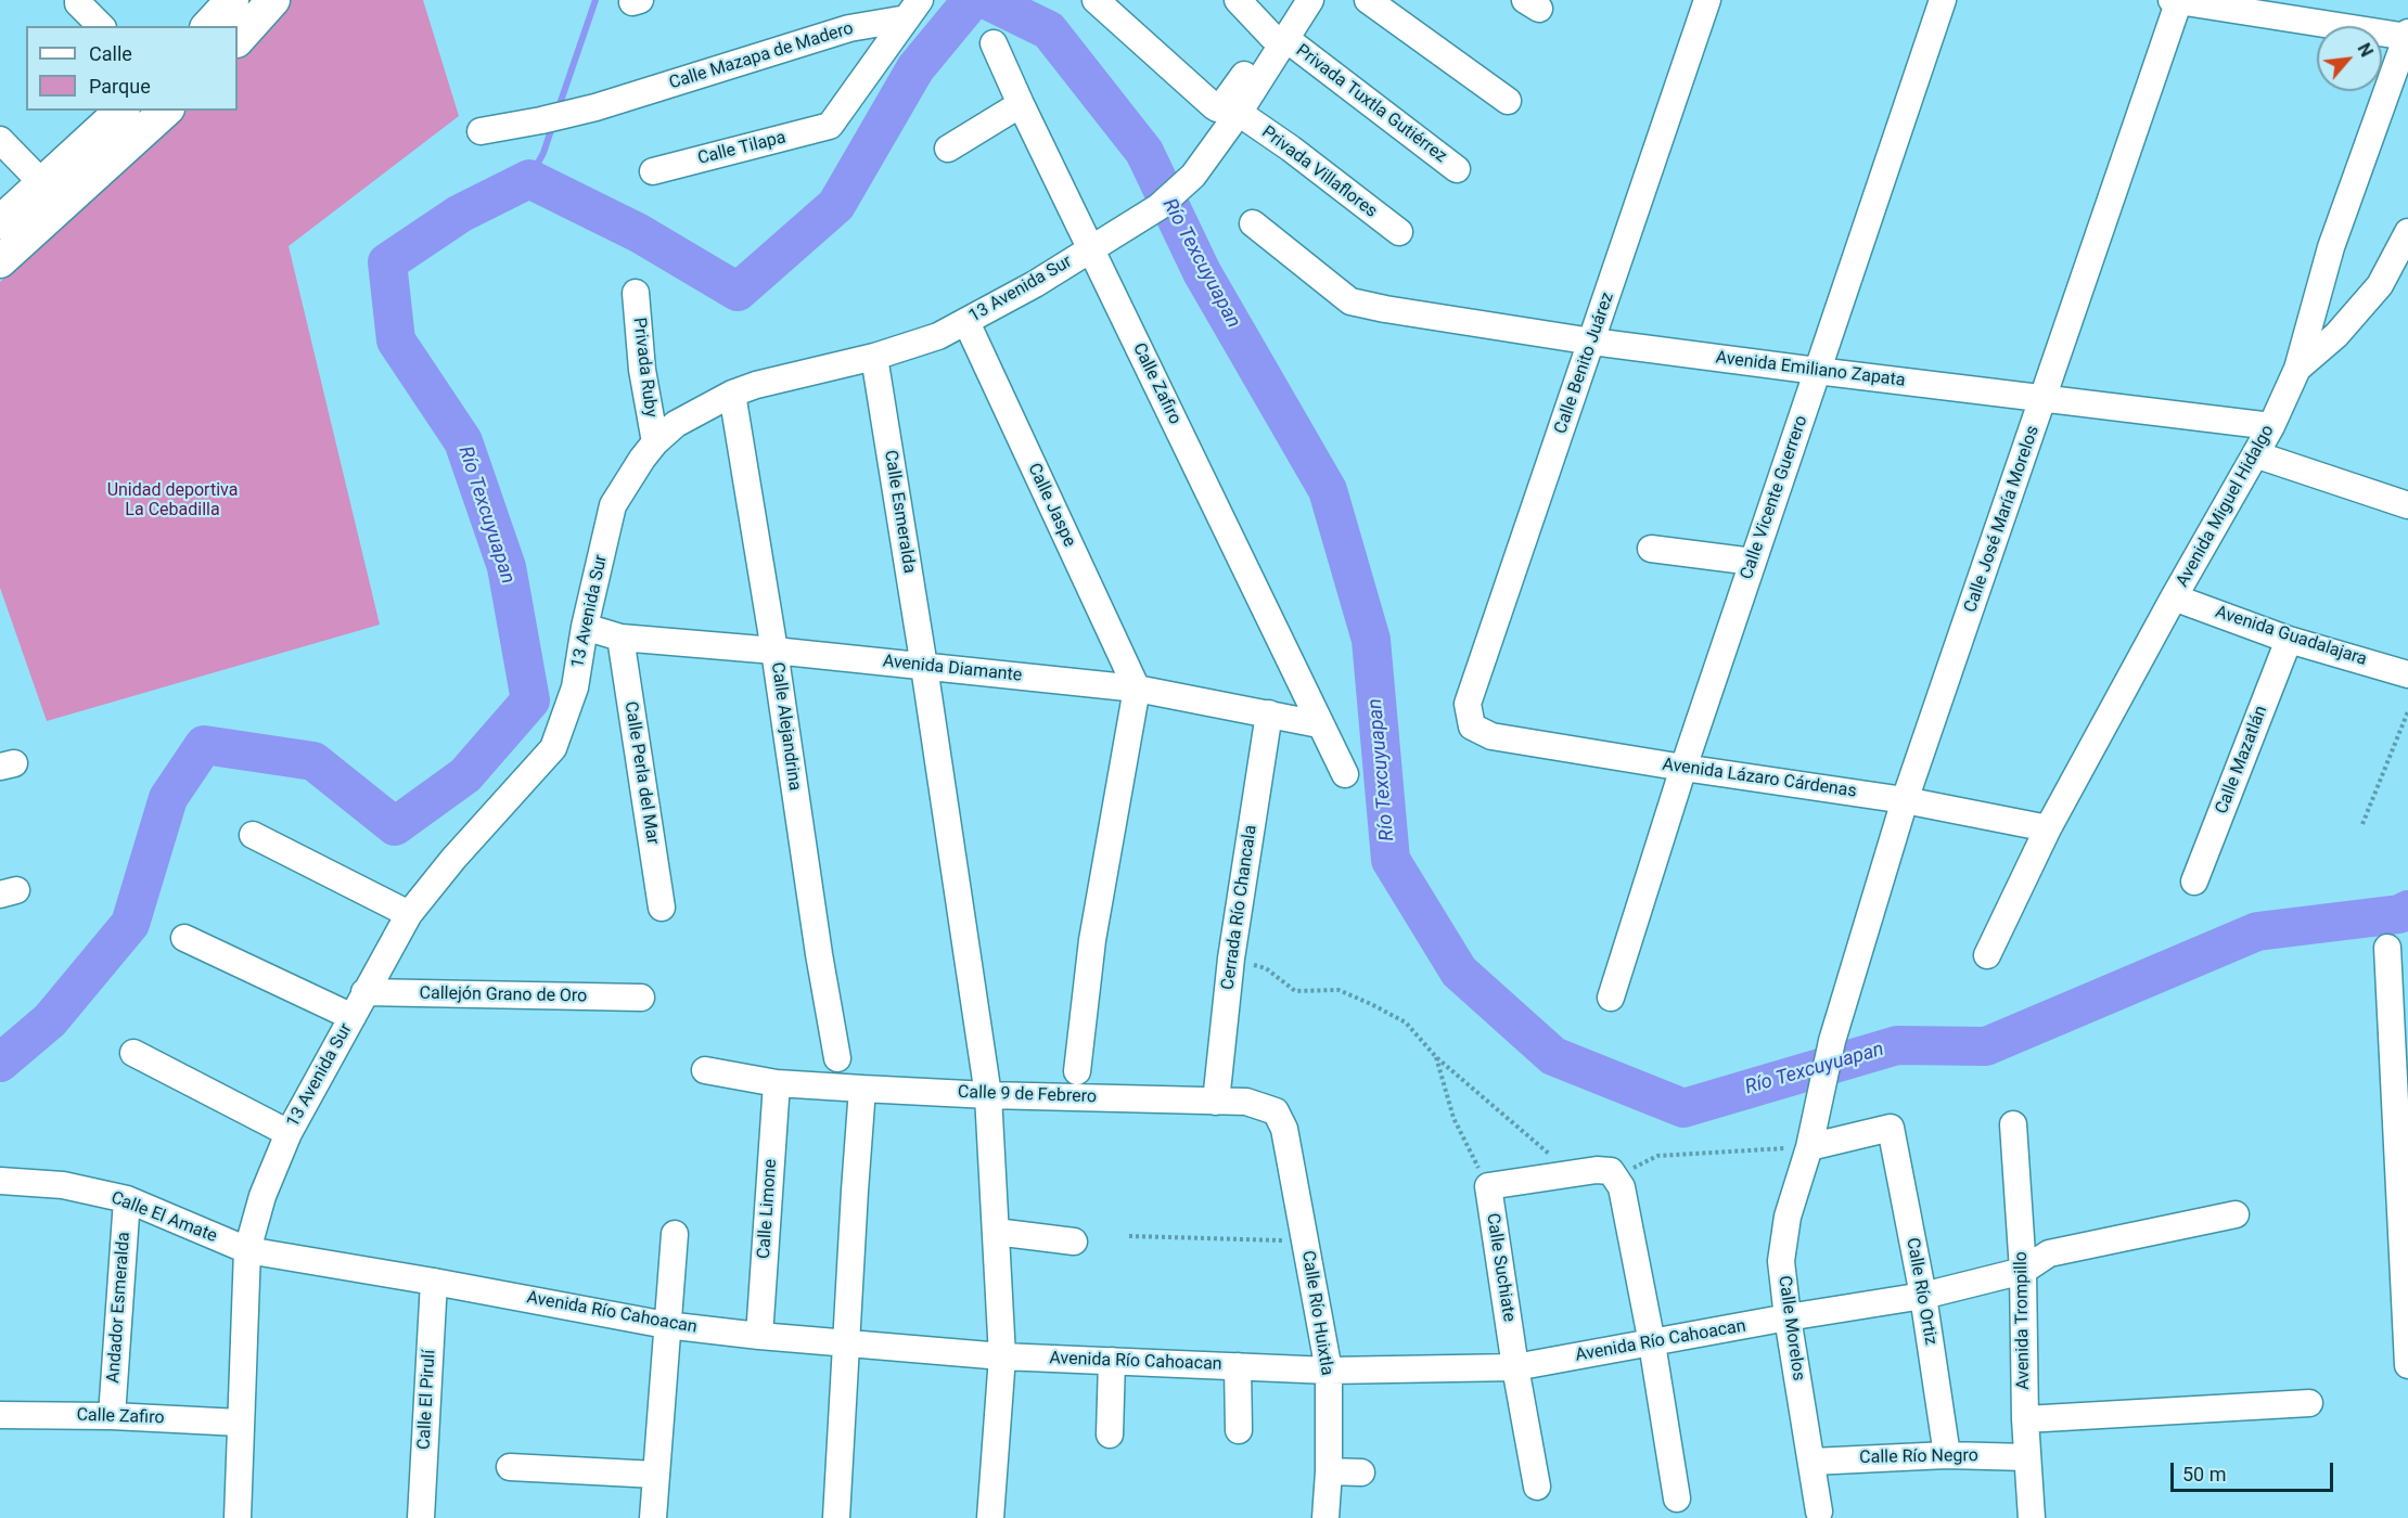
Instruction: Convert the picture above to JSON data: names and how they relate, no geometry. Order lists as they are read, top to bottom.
{
  "streets": {
    "street": [
      "Calle Mazapa de Madero",
      "Privada Tuxtla Gutiérrez",
      "Calle Tilapa",
      "Privada Villaflores",
      "13 Avenida Sur",
      "Calle Benito Juárez",
      "Privada Ruby",
      "Avenida Emiliano Zapata",
      "Calle Zafiro",
      "Calle Vicente Guerrero",
      "Calle Jaspe",
      "Avenida Miguel Hidalgo",
      "Calle Esmeralda",
      "Calle José María Morelos",
      "Avenida Guadalajara",
      "Avenida Diamante",
      "Calle Alejandrina",
      "Calle Mazatlán",
      "Calle Perla del Mar",
      "Avenida Lázaro Cárdenas",
      "Cerrada Río Chancala",
      "Callejón Grano de Oro",
      "Calle 9 de Febrero",
      "Calle Limone",
      "Calle El Amate",
      "Calle Suchiate",
      "Calle Río Ortiz",
      "Andador Esmeralda",
      "Avenida Río Cahoacan",
      "Calle Río Huixtla",
      "Avenida Trompillo",
      "Calle Morelos",
      "Calle El Pirulí",
      "Calle Río Negro"
    ]
  },
  "crossings": [
    ["Calle Mazapa de Madero", "Calle Tilapa"],
    ["Privada Tuxtla Gutiérrez", "13 Avenida Sur"],
    ["Privada Villaflores", "13 Avenida Sur"],
    ["13 Avenida Sur", "Privada Ruby"],
    ["13 Avenida Sur", "Calle Zafiro"],
    ["13 Avenida Sur", "Calle Jaspe"],
    ["13 Avenida Sur", "Calle Esmeralda"],
    ["13 Avenida Sur", "Avenida Diamante"],
    ["13 Avenida Sur", "Calle Alejandrina"],
    ["13 Avenida Sur", "Callejón Grano de Oro"],
    ["13 Avenida Sur", "Calle El Amate"],
    ["13 Avenida Sur", "Avenida Río Cahoacan"],
    ["Calle Benito Juárez", "Avenida Emiliano Zapata"],
    ["Calle Benito Juárez", "Avenida Lázaro Cárdenas"],
    ["Avenida Emiliano Zapata", "Calle Vicente Guerrero"],
    ["Avenida Emiliano Zapata", "Avenida Miguel Hidalgo"],
    ["Avenida Emiliano Zapata", "Calle José María Morelos"],
    ["Calle Zafiro", "Avenida Diamante"],
    ["Calle Zafiro", "Andador Esmeralda"],
    ["Calle Vicente Guerrero", "Avenida Lázaro Cárdenas"],
    ["Calle Jaspe", "Avenida Diamante"],
    ["Avenida Miguel Hidalgo", "Avenida Guadalajara"],
    ["Avenida Miguel Hidalgo", "Avenida Lázaro Cárdenas"],
    ["Calle Esmeralda", "Avenida Diamante"],
    ["Calle Esmeralda", "Calle 9 de Febrero"],
    ["Calle Esmeralda", "Avenida Río Cahoacan"],
    ["Calle José María Morelos", "Avenida Lázaro Cárdenas"],
    ["Calle José María Morelos", "Calle Morelos"],
    ["Avenida Guadalajara", "Calle Mazatlán"],
    ["Avenida Diamante", "Calle Alejandrina"],
    ["Avenida Diamante", "Calle Perla del Mar"],
    ["Avenida Diamante", "Cerrada Río Chancala"],
    ["Cerrada Río Chancala", "Calle 9 de Febrero"],
    ["Calle 9 de Febrero", "Calle Limone"],
    ["Calle 9 de Febrero", "Calle Río Huixtla"],
    ["Calle Limone", "Avenida Río Cahoacan"],
    ["Calle El Amate", "Andador Esmeralda"],
    ["Calle El Amate", "Avenida Río Cahoacan"],
    ["Calle Suchiate", "Avenida Río Cahoacan"],
    ["Calle Río Ortiz", "Avenida Río Cahoacan"],
    ["Calle Río Ortiz", "Calle Morelos"],
    ["Calle Río Ortiz", "Calle Río Negro"],
    ["Avenida Río Cahoacan", "Calle Río Huixtla"],
    ["Avenida Río Cahoacan", "Avenida Trompillo"],
    ["Avenida Río Cahoacan", "Calle Morelos"],
    ["Avenida Río Cahoacan", "Calle El Pirulí"],
    ["Avenida Trompillo", "Calle Río Negro"],
    ["Calle Morelos", "Calle Río Negro"]
  ],
  "water": ["Río Texcuyuapan"],
  "parks": ["Unidad deportiva La Cebadilla"],
  "legend": ["Calle", "Parque"],
  "scale_bar": "50 m",
  "north": "top right"
}
